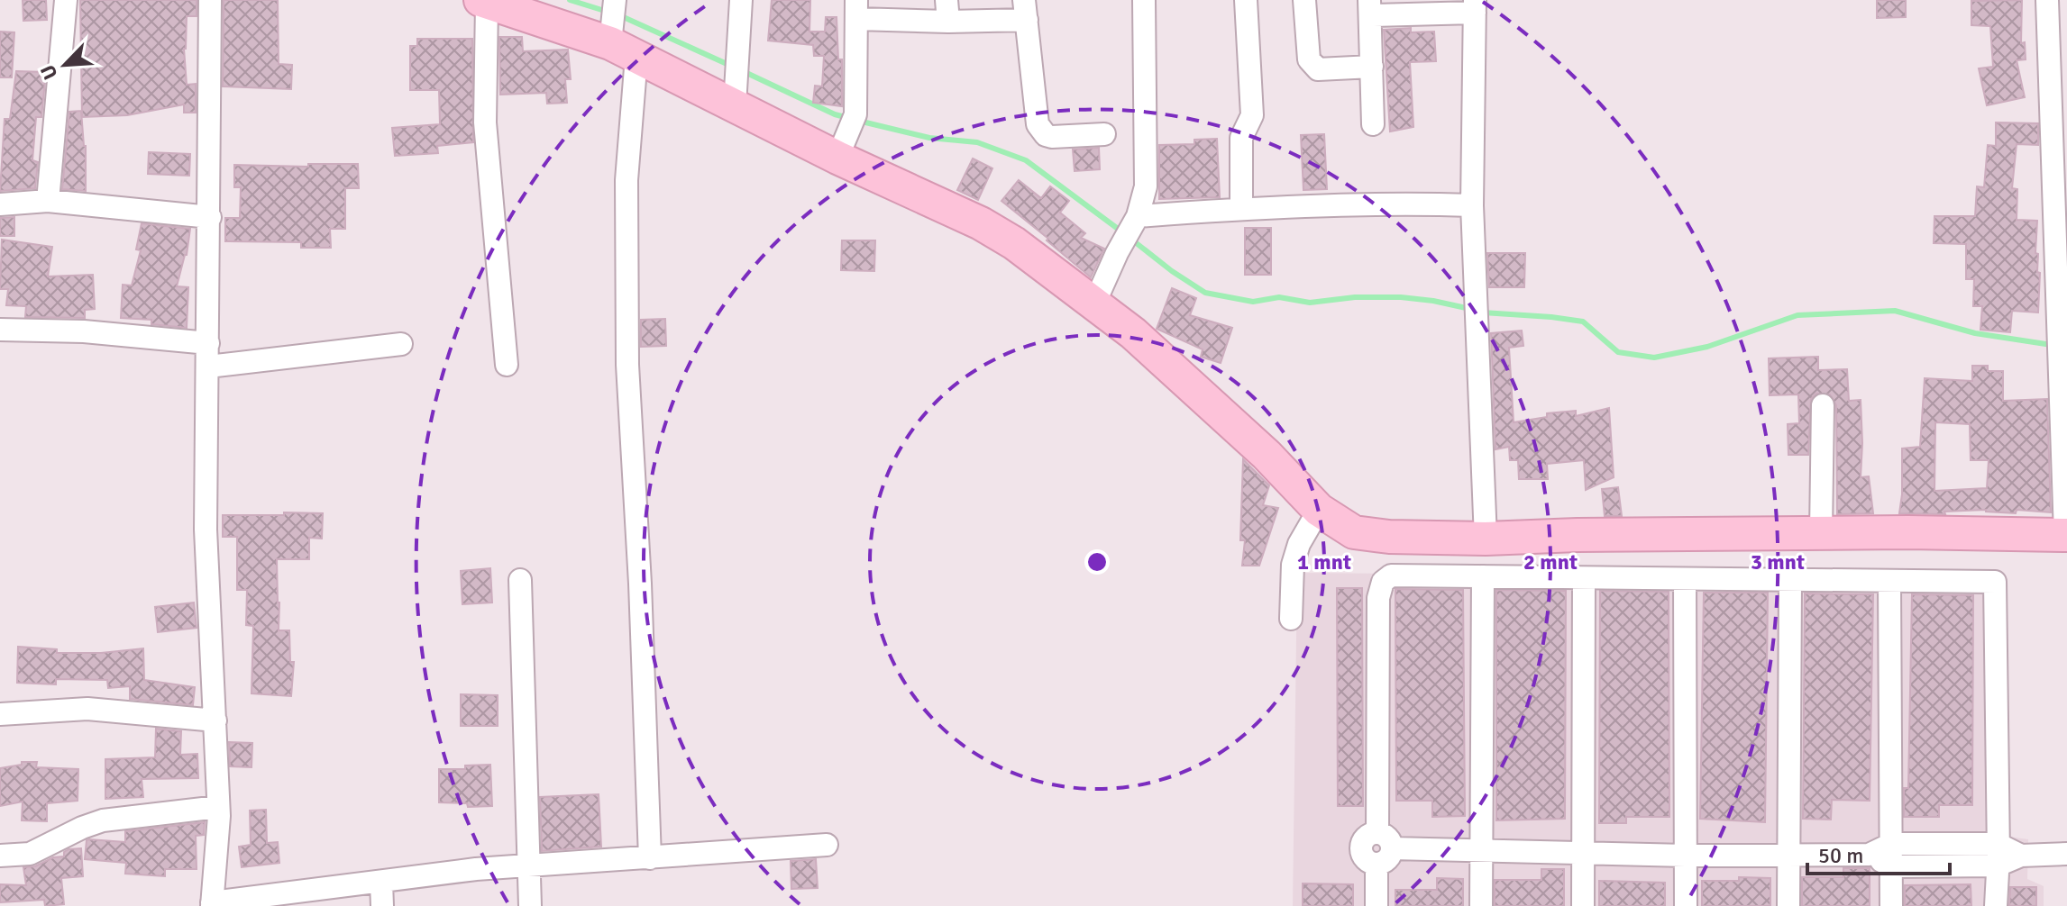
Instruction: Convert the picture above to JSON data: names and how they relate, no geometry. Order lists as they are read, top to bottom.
{
  "scale_bar": "50 m",
  "north": "bottom left",
  "rings": ["1 mnt", "2 mnt", "3 mnt"]
}
